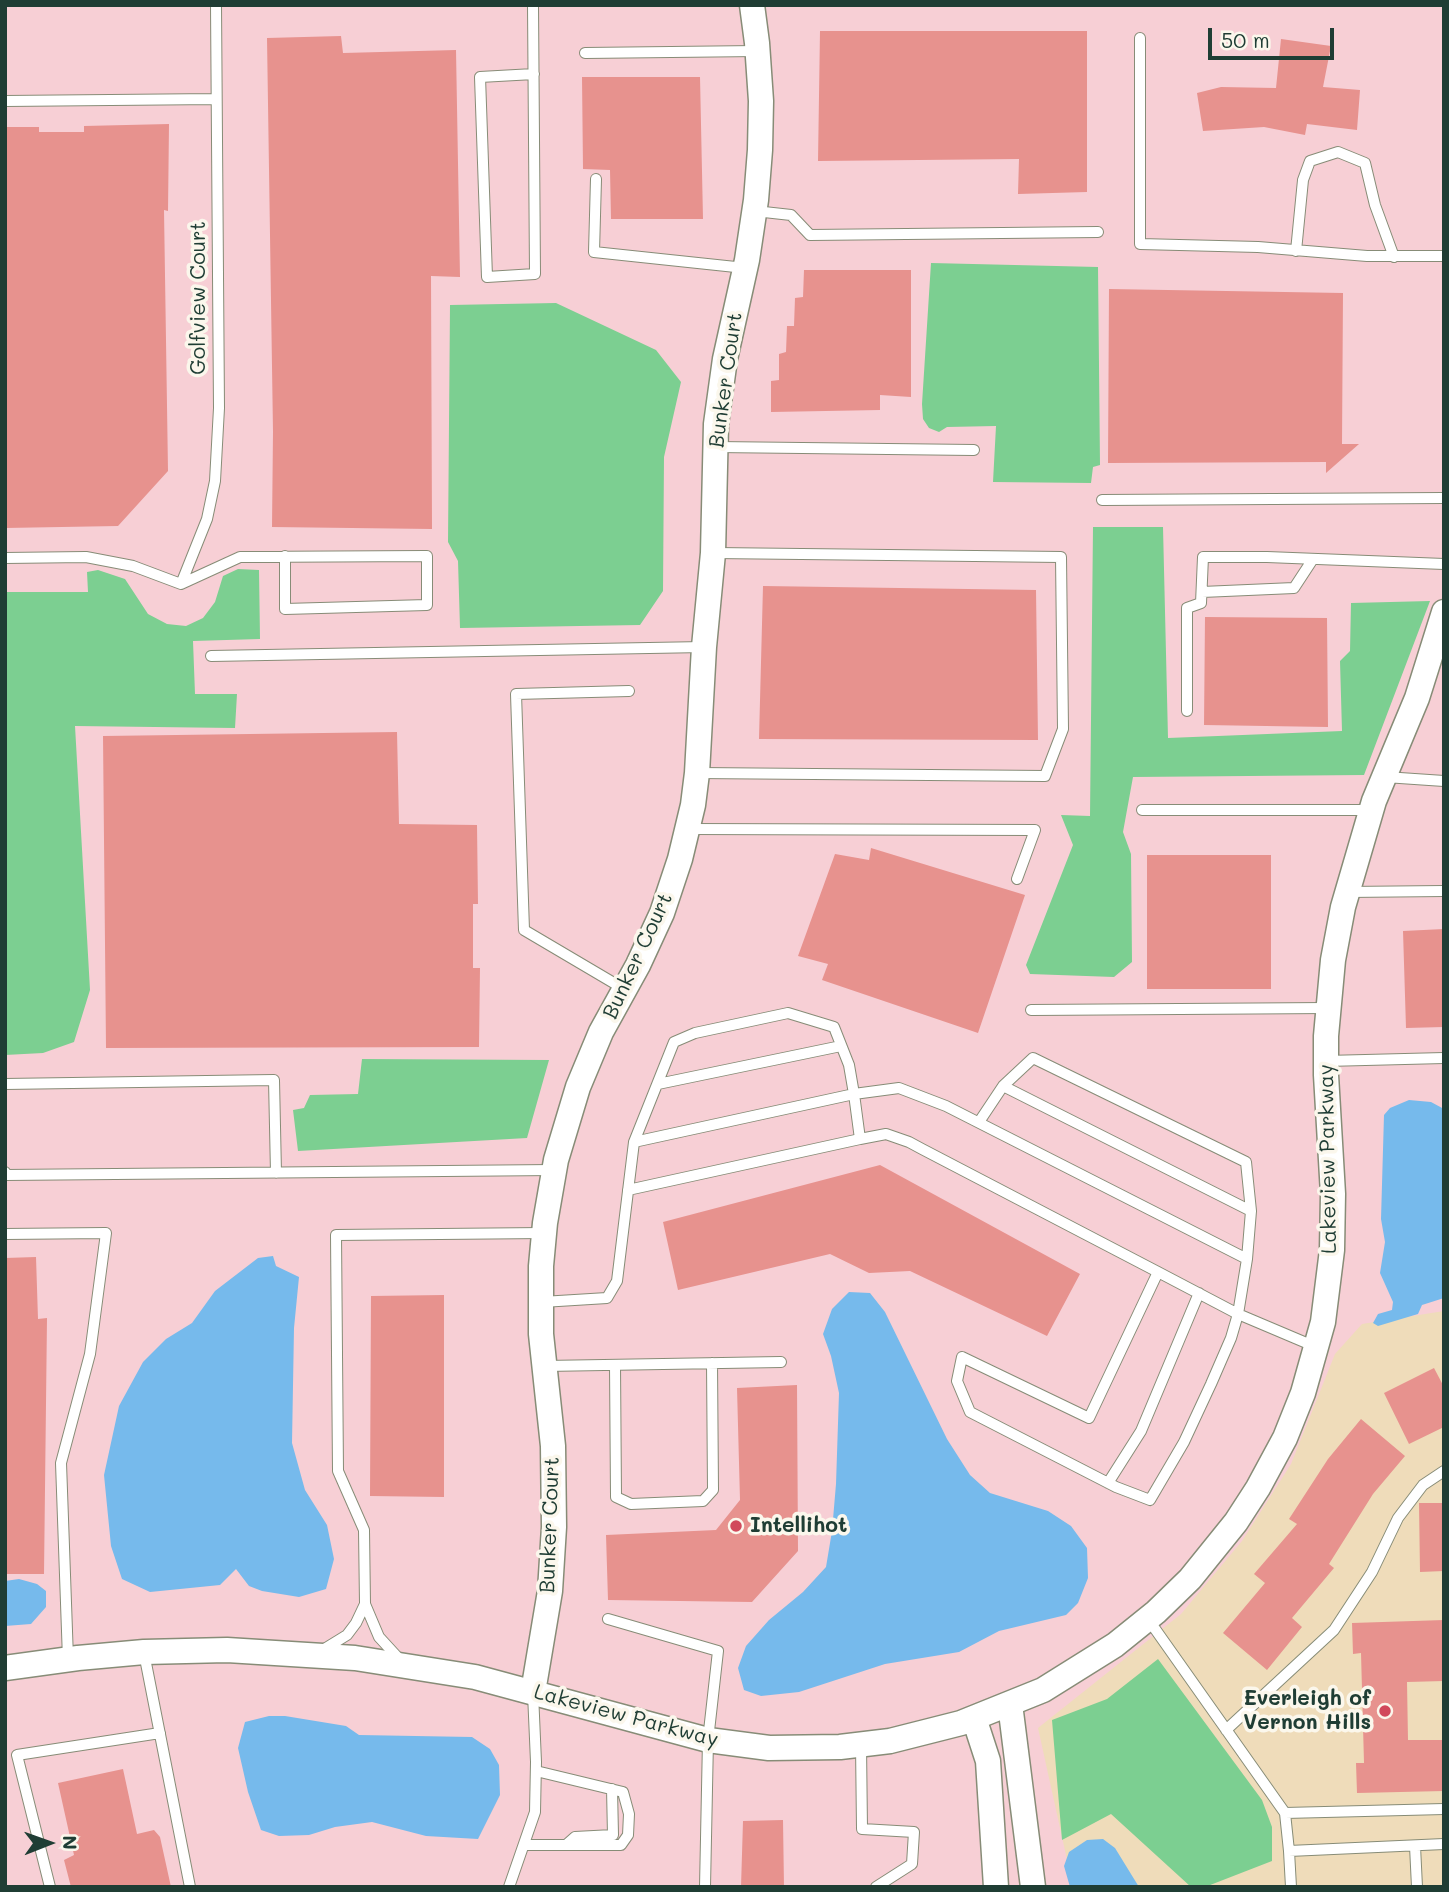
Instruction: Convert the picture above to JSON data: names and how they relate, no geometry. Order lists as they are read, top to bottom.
{
  "streets": {
    "street": ["Bunker Court", "Lakeview Parkway"],
    "lane": ["Golfview Court"]
  },
  "crossings": [
    ["Bunker Court", "Lakeview Parkway"]
  ],
  "places": ["Intellihot", "Everleigh of Vernon Hills"],
  "scale_bar": "50 m",
  "north": "right"
}
